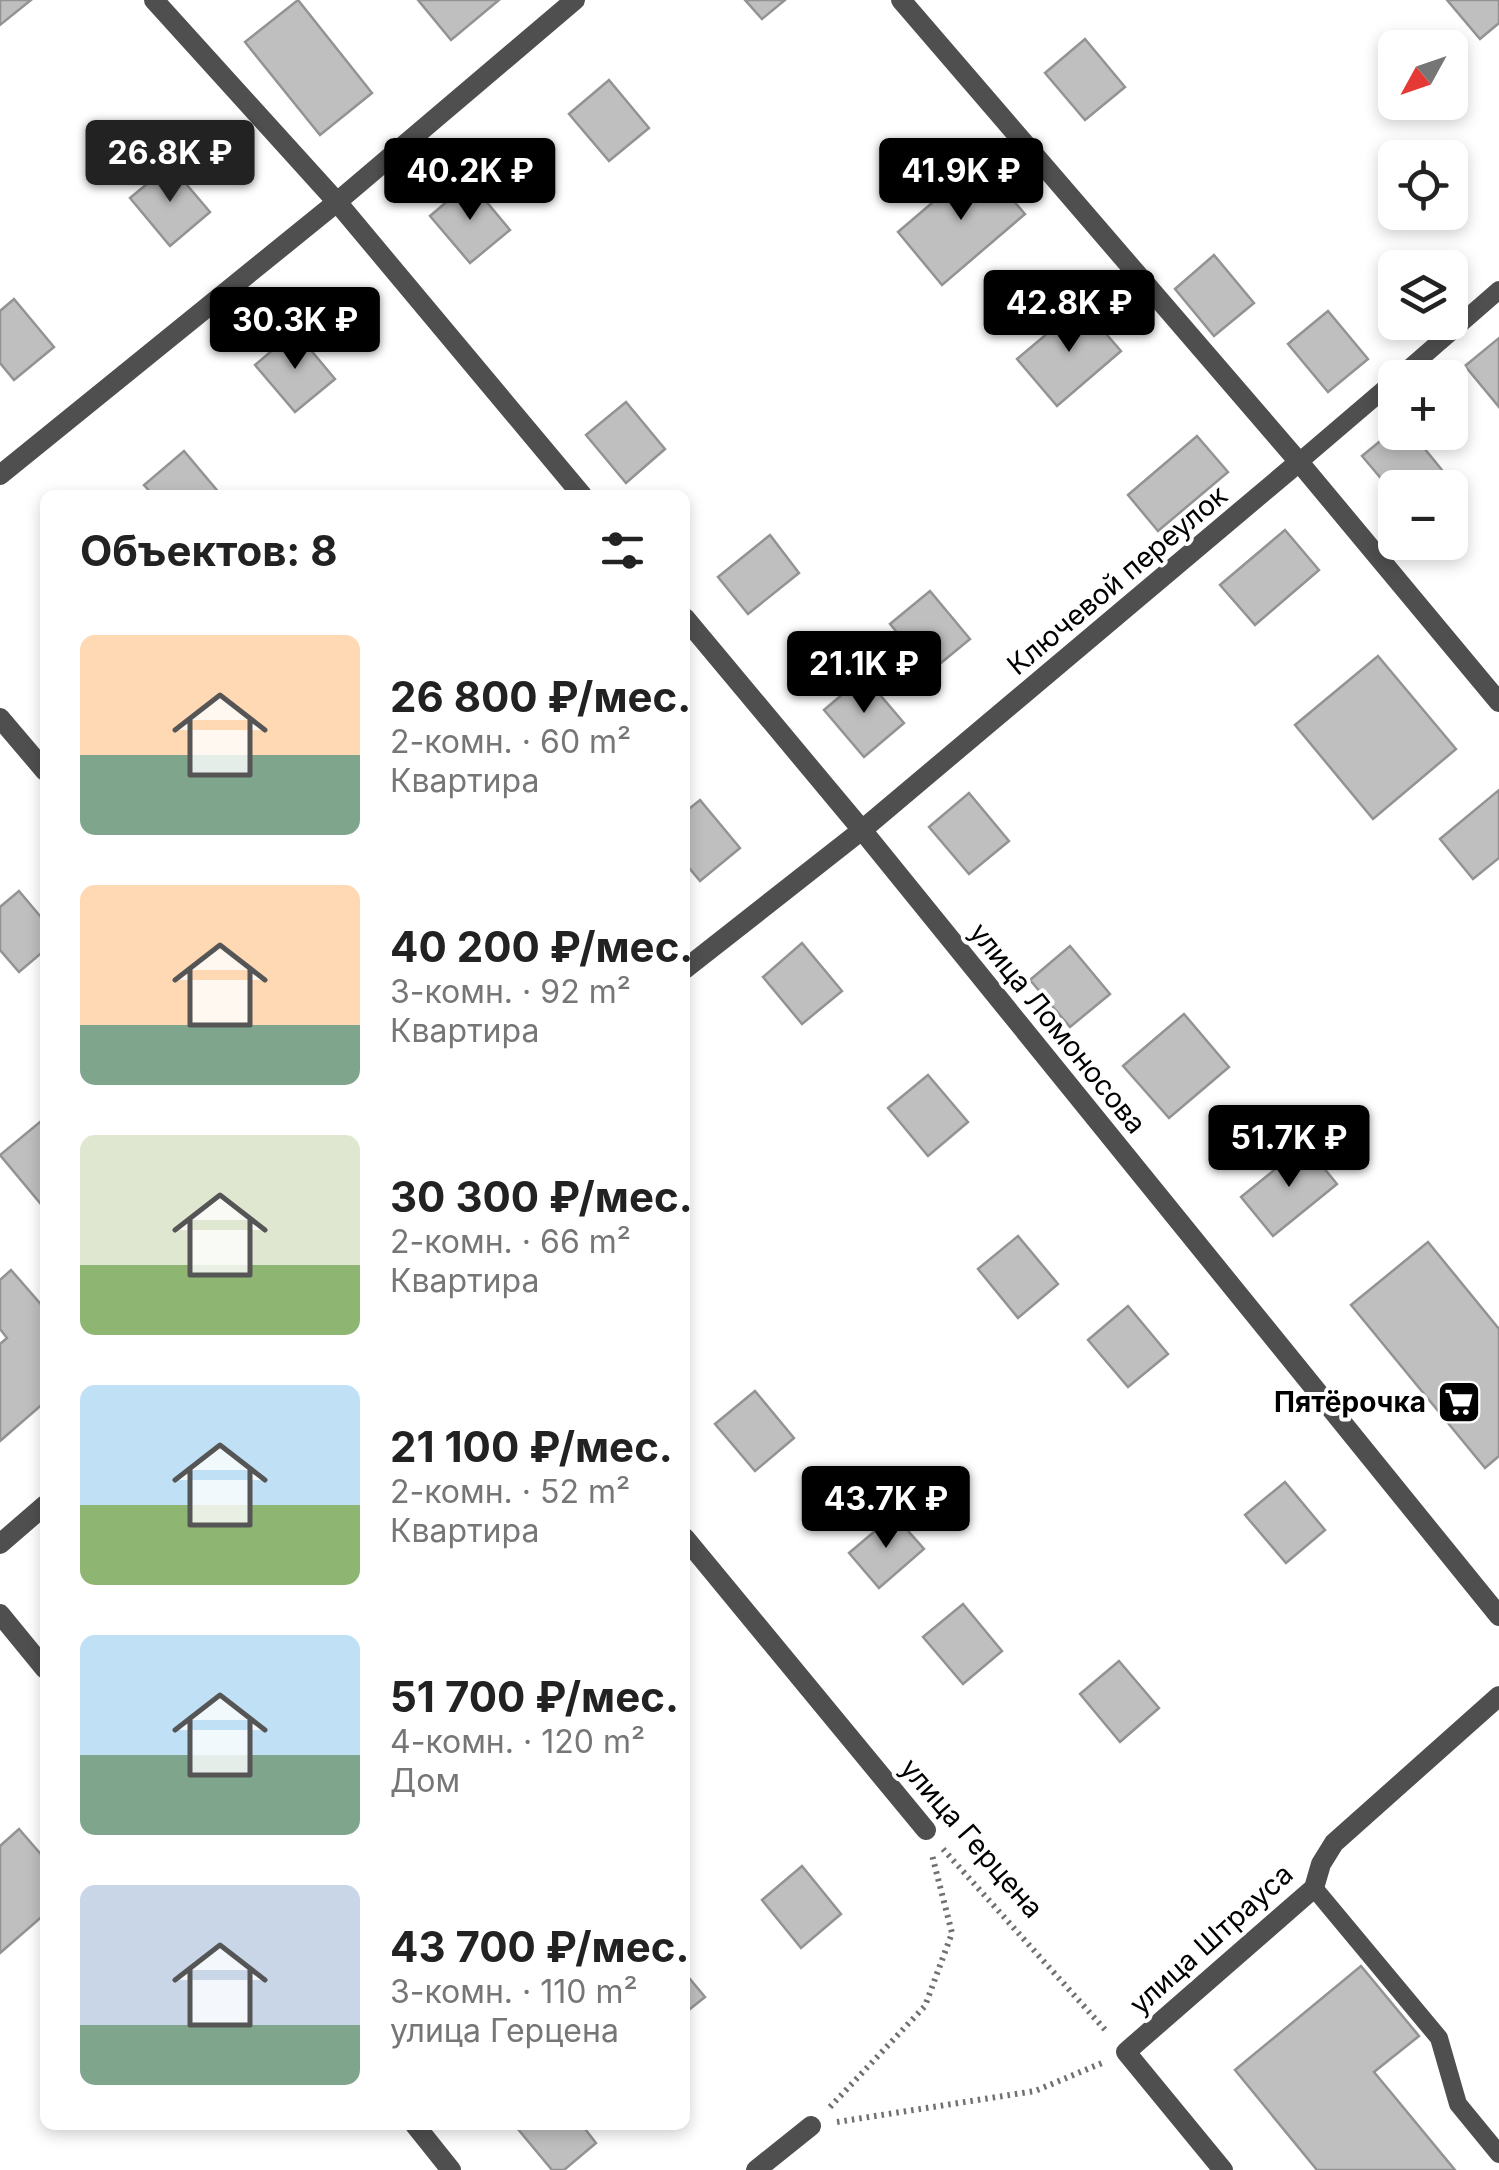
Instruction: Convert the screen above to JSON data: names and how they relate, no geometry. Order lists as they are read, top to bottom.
{
  "streets": {
    "street": [
      "Ключевой переулок",
      "улица Ломоносова",
      "улица Герцена",
      "улица Штрауса"
    ]
  },
  "crossings": [
    ["Ключевой переулок", "улица Ломоносова"],
    ["улица Герцена", "улица Штрауса"]
  ],
  "places": {
    "supermarket": ["Пятёрочка"]
  },
  "north": "bottom left",
  "page": {
    "map_buttons": ["+", "−"],
    "price": [
      "26.8K ₽",
      "40.2K ₽",
      "41.9K ₽",
      "42.8K ₽",
      "30.3K ₽",
      "21.1K ₽",
      "51.7K ₽",
      "43.7K ₽"
    ],
    "heading": "Объектов: 8",
    "list": [
      {
        "name": "26 800 ₽/мес.",
        "note": "2-комн. · 60 m² · Квартира"
      },
      {
        "name": "40 200 ₽/мес.",
        "note": "3-комн. · 92 m² · Квартира"
      },
      {
        "name": "30 300 ₽/мес.",
        "note": "2-комн. · 66 m² · Квартира"
      },
      {
        "name": "21 100 ₽/мес.",
        "note": "2-комн. · 52 m² · Квартира"
      },
      {
        "name": "51 700 ₽/мес.",
        "note": "4-комн. · 120 m² · Дом"
      },
      {
        "name": "43 700 ₽/мес.",
        "note": "3-комн. · 110 m² · улица Герцена"
      }
    ]
  }
}
